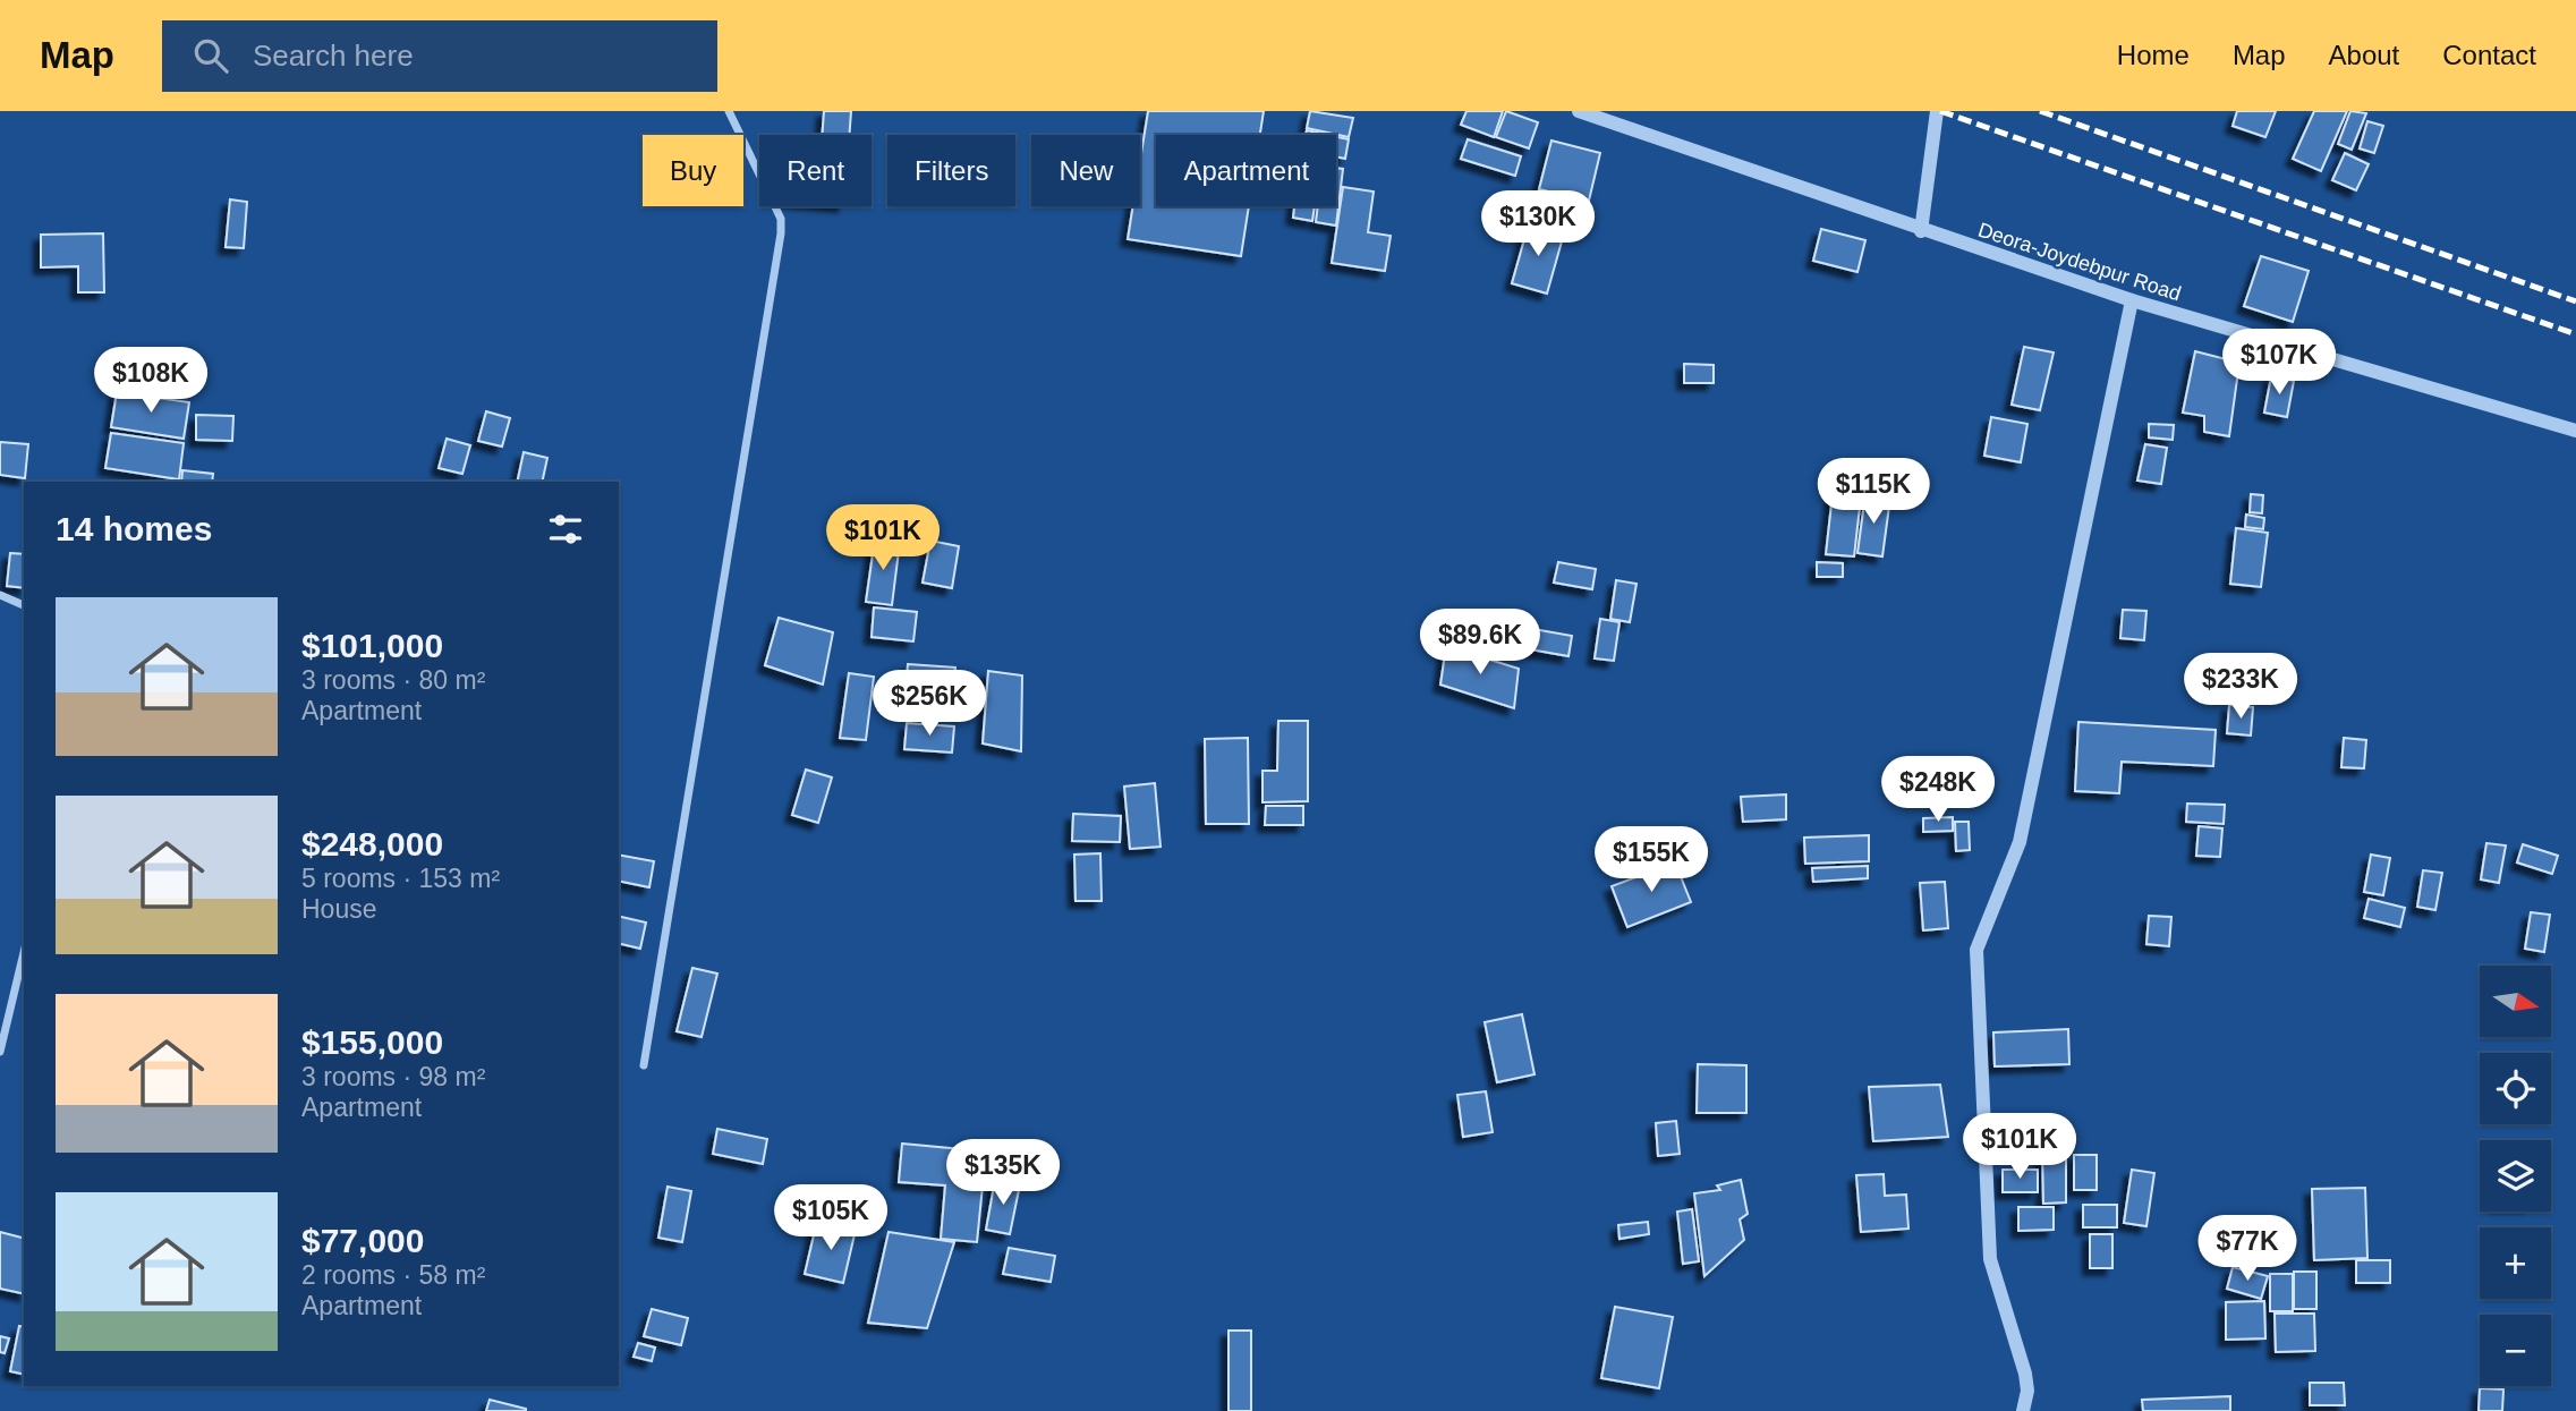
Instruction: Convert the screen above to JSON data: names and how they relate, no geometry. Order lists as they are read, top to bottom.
{
  "streets": {
    "street": ["Deora-Joydebpur Road"]
  },
  "north": "right",
  "page": {
    "header": "Map",
    "search": "Search here",
    "nav": [
      "Home",
      "Map",
      "About",
      "Contact"
    ],
    "chip": [
      "Buy",
      "Rent",
      "Filters",
      "New",
      "Apartment"
    ],
    "price": [
      "$130K",
      "$107K",
      "$108K",
      "$115K",
      "$101K",
      "$89.6K",
      "$233K",
      "$256K",
      "$248K",
      "$155K",
      "$101K",
      "$135K",
      "$105K",
      "$77K"
    ],
    "heading": "14 homes",
    "list": [
      {
        "name": "$101,000",
        "note": "3 rooms · 80 m² · Apartment"
      },
      {
        "name": "$248,000",
        "note": "5 rooms · 153 m² · House"
      },
      {
        "name": "$155,000",
        "note": "3 rooms · 98 m² · Apartment"
      },
      {
        "name": "$77,000",
        "note": "2 rooms · 58 m² · Apartment"
      }
    ],
    "map_buttons": ["+", "−"]
  }
}
